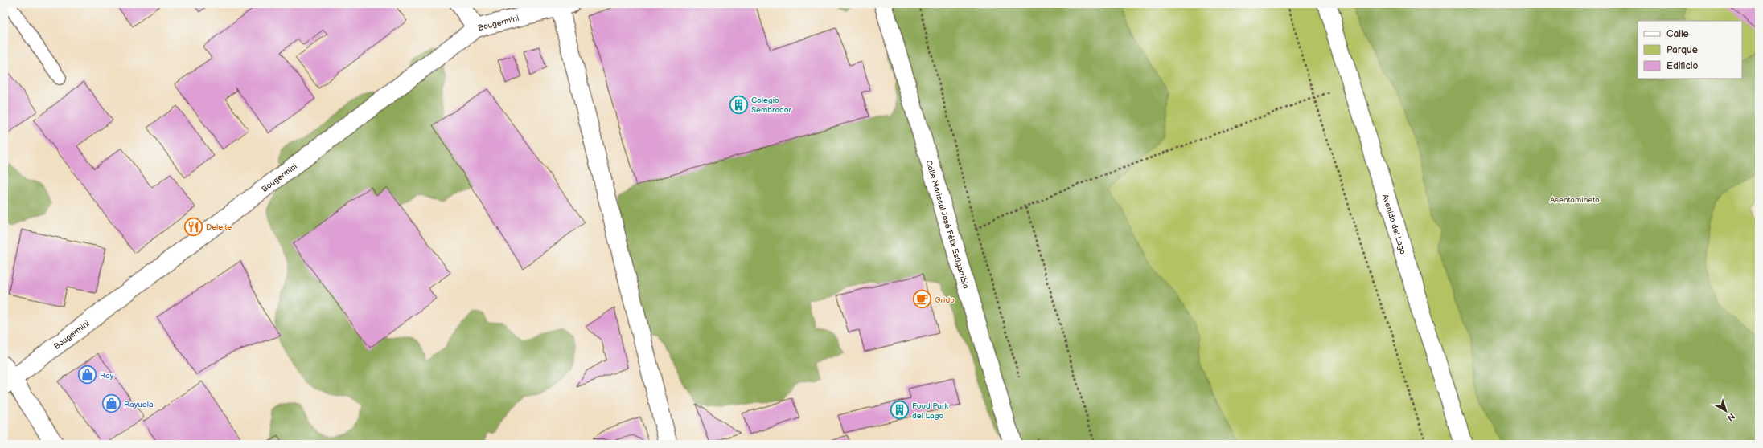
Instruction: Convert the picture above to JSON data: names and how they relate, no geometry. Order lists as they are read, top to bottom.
{
  "streets": {
    "street": ["Bougermini", "Calle Mariscal José Félix Estigarribia", "Avenida del Lago"]
  },
  "parks": ["Asentamineto"],
  "places": {
    "building": ["Colegio Sembrador", "Food Park del Lago"],
    "restaurant": ["Deleite"],
    "cafe": ["Grido"],
    "shop": ["Ray", "Rayuela"]
  },
  "legend": ["Calle", "Parque", "Edificio"],
  "north": "bottom right"
}
